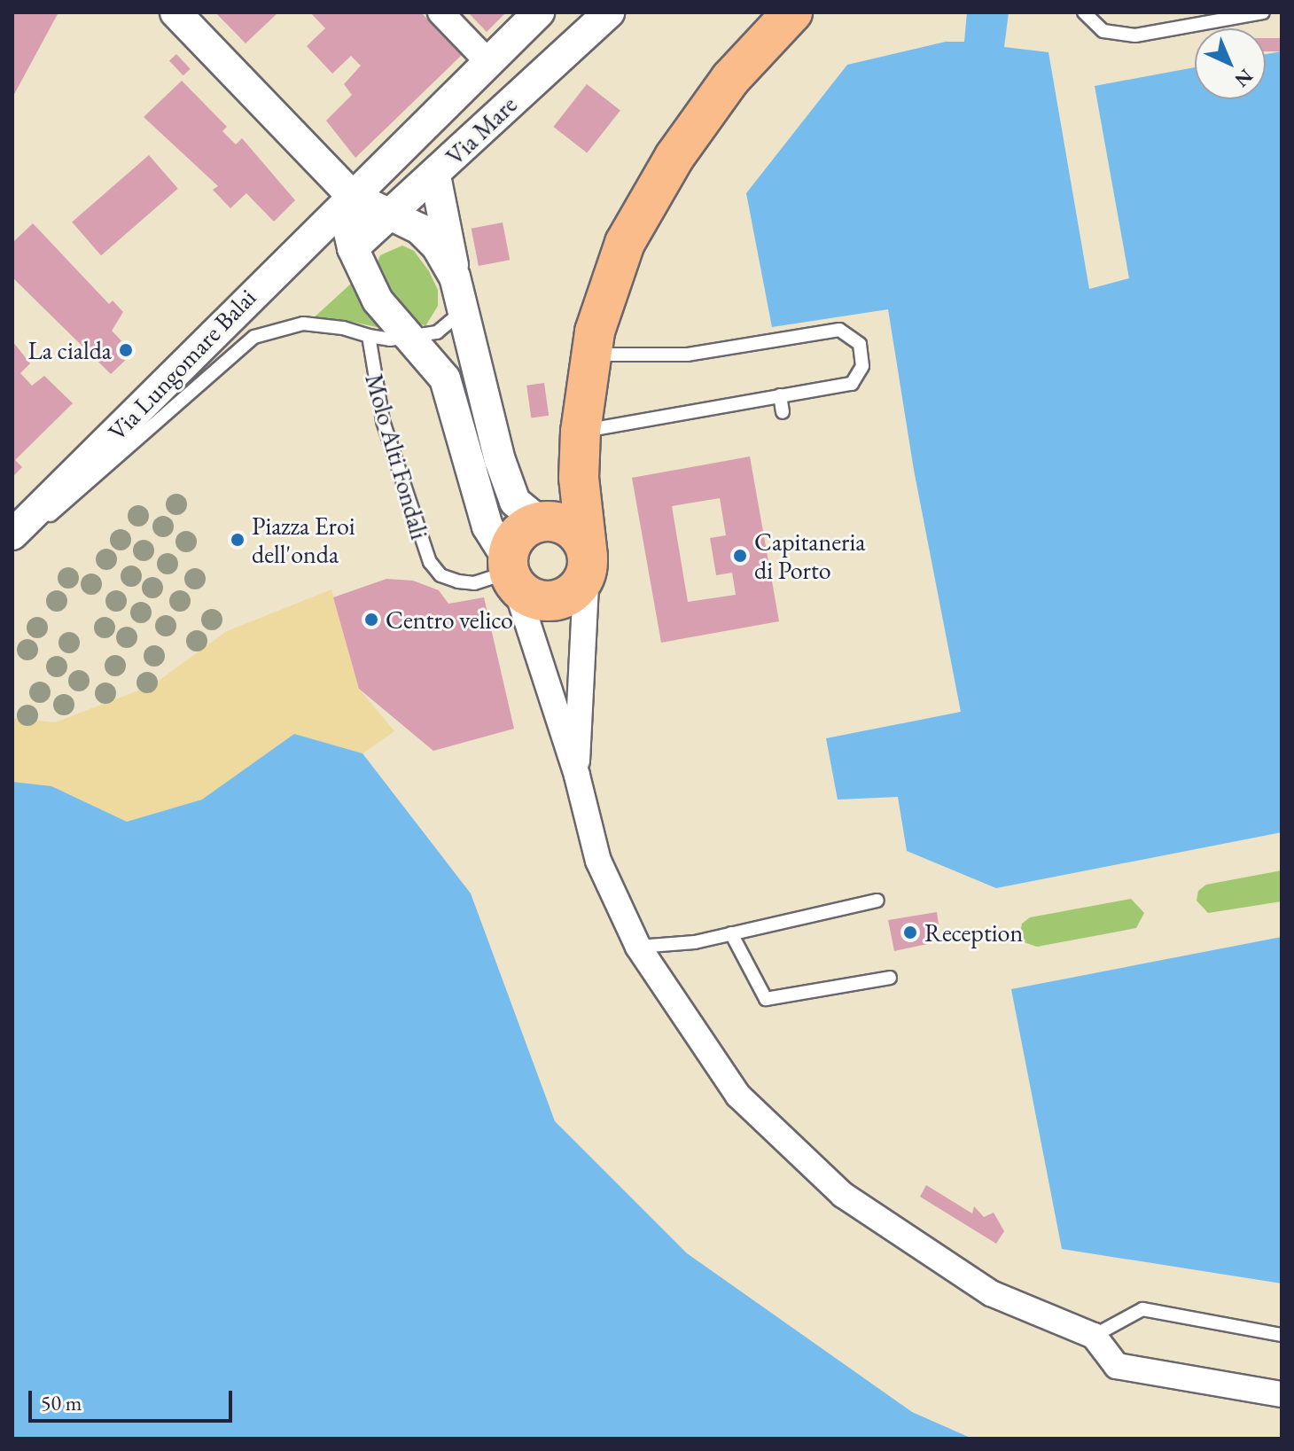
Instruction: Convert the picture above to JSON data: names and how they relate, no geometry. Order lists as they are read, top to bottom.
{
  "streets": {
    "street": ["Via Mare", "Via Lungomare Balai"],
    "lane": ["Molo Alti Fondali"]
  },
  "crossings": [
    ["Via Mare", "Via Lungomare Balai"],
    ["Via Lungomare Balai", "Molo Alti Fondali"]
  ],
  "places": [
    "La cialda",
    "Piazza Eroi dell'onda",
    "Capitaneria di Porto",
    "Centro velico",
    "Reception"
  ],
  "scale_bar": "50 m",
  "north": "bottom right"
}
